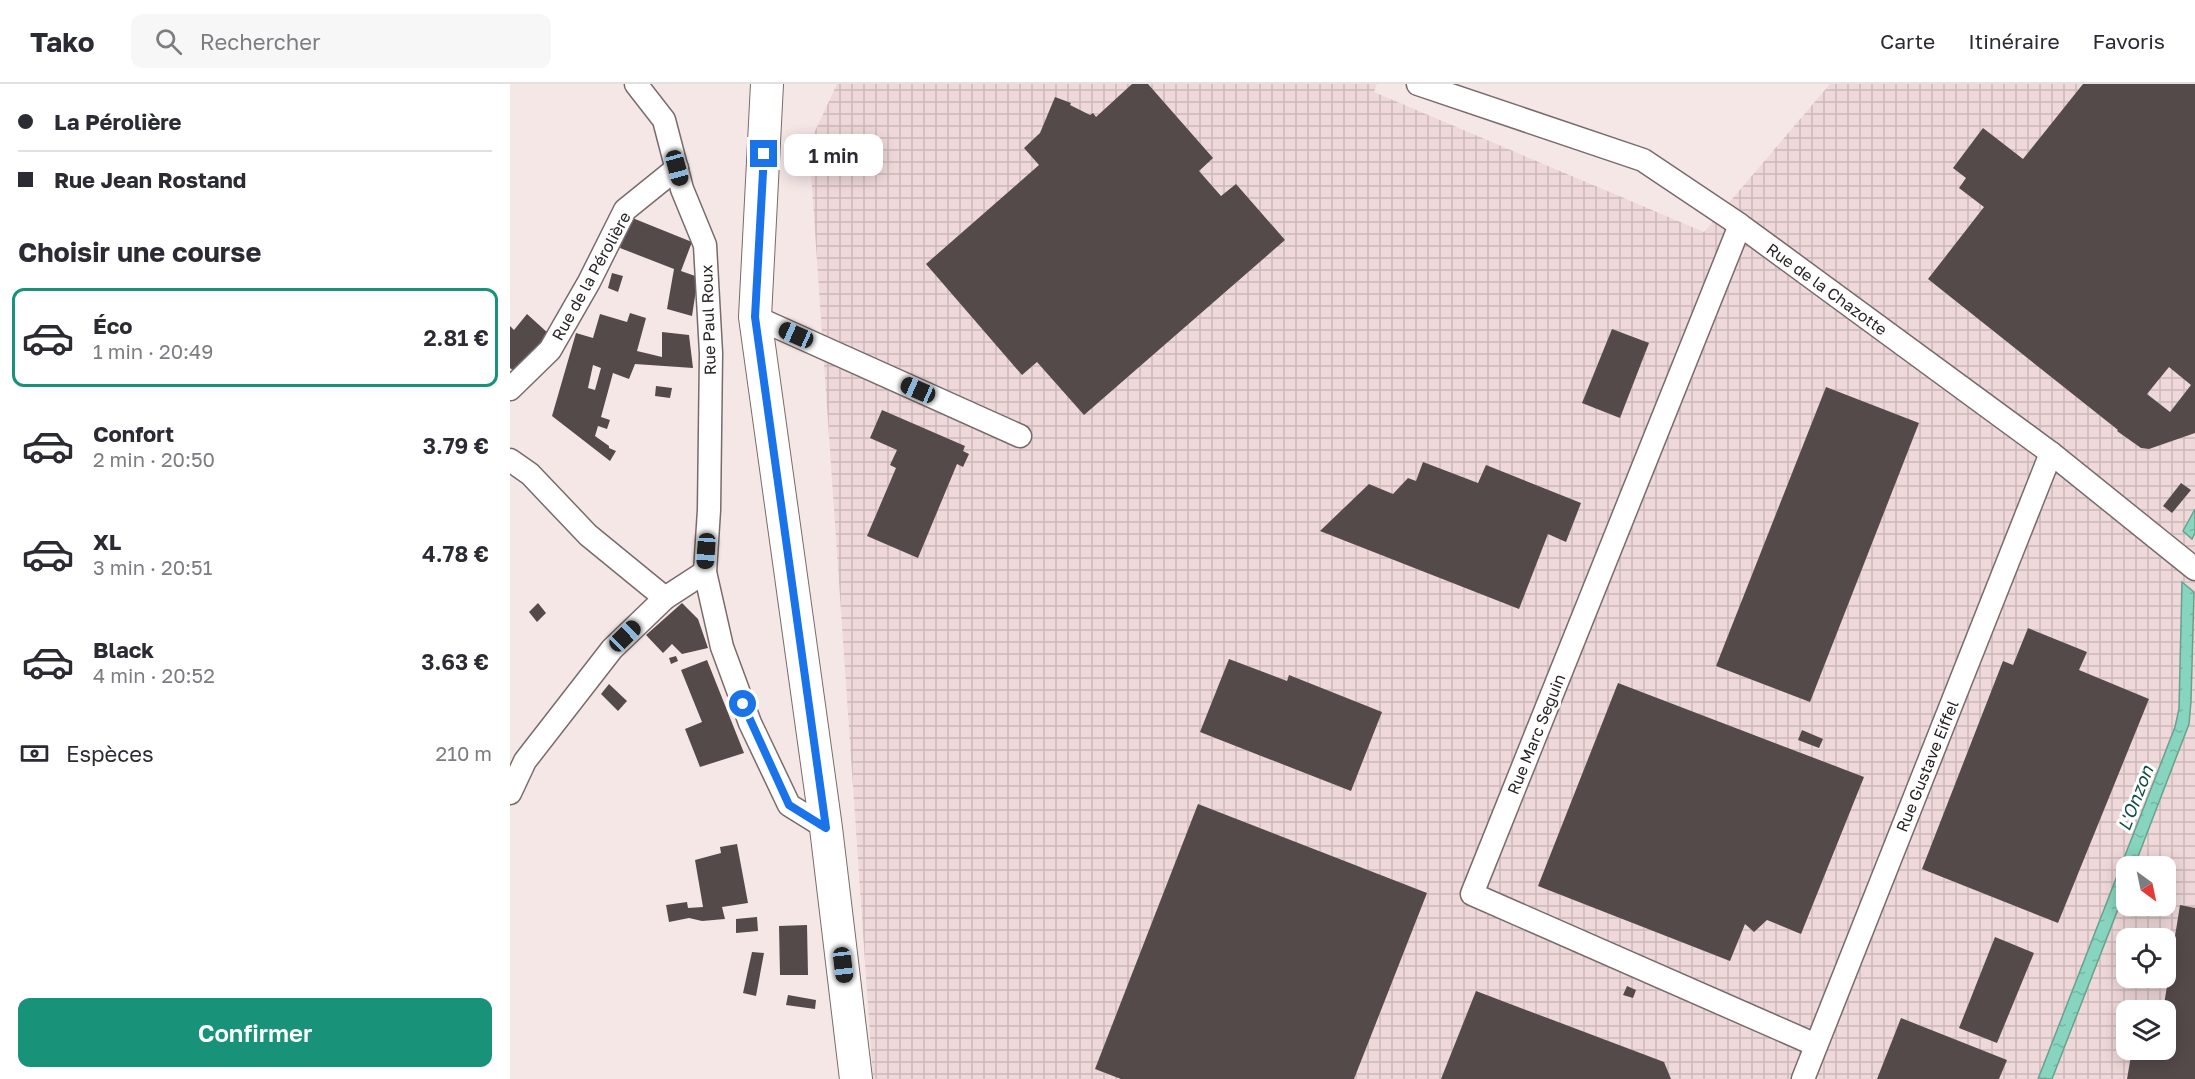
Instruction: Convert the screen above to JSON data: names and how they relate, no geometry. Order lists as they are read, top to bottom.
{
  "streets": {
    "street": [
      "Rue de la Pérolière",
      "Rue de la Chazotte",
      "Rue Paul Roux",
      "Rue Marc Seguin",
      "Rue Gustave Eiffel"
    ]
  },
  "crossings": [
    ["Rue de la Pérolière", "Rue Paul Roux"],
    ["Rue de la Chazotte", "Rue Marc Seguin"],
    ["Rue de la Chazotte", "Rue Gustave Eiffel"],
    ["Rue Marc Seguin", "Rue Gustave Eiffel"]
  ],
  "water": ["L'Onzon"],
  "north": "bottom right",
  "page": {
    "header": "Tako",
    "search": "Rechercher",
    "nav": ["Carte", "Itinéraire", "Favoris"],
    "banner": ["La Pérolière", "Rue Jean Rostand"],
    "bubble": "1 min",
    "heading": "Choisir une course",
    "list": [
      {
        "name": "Éco",
        "note": "1 min · 20:49",
        "value": "2.81 €"
      },
      {
        "name": "Confort",
        "note": "2 min · 20:50",
        "value": "3.79 €"
      },
      {
        "name": "XL",
        "note": "3 min · 20:51",
        "value": "4.78 €"
      },
      {
        "name": "Black",
        "note": "4 min · 20:52",
        "value": "3.63 €"
      }
    ],
    "pay": ["Espèces", "210 m"],
    "buttons": "Confirmer"
  }
}
